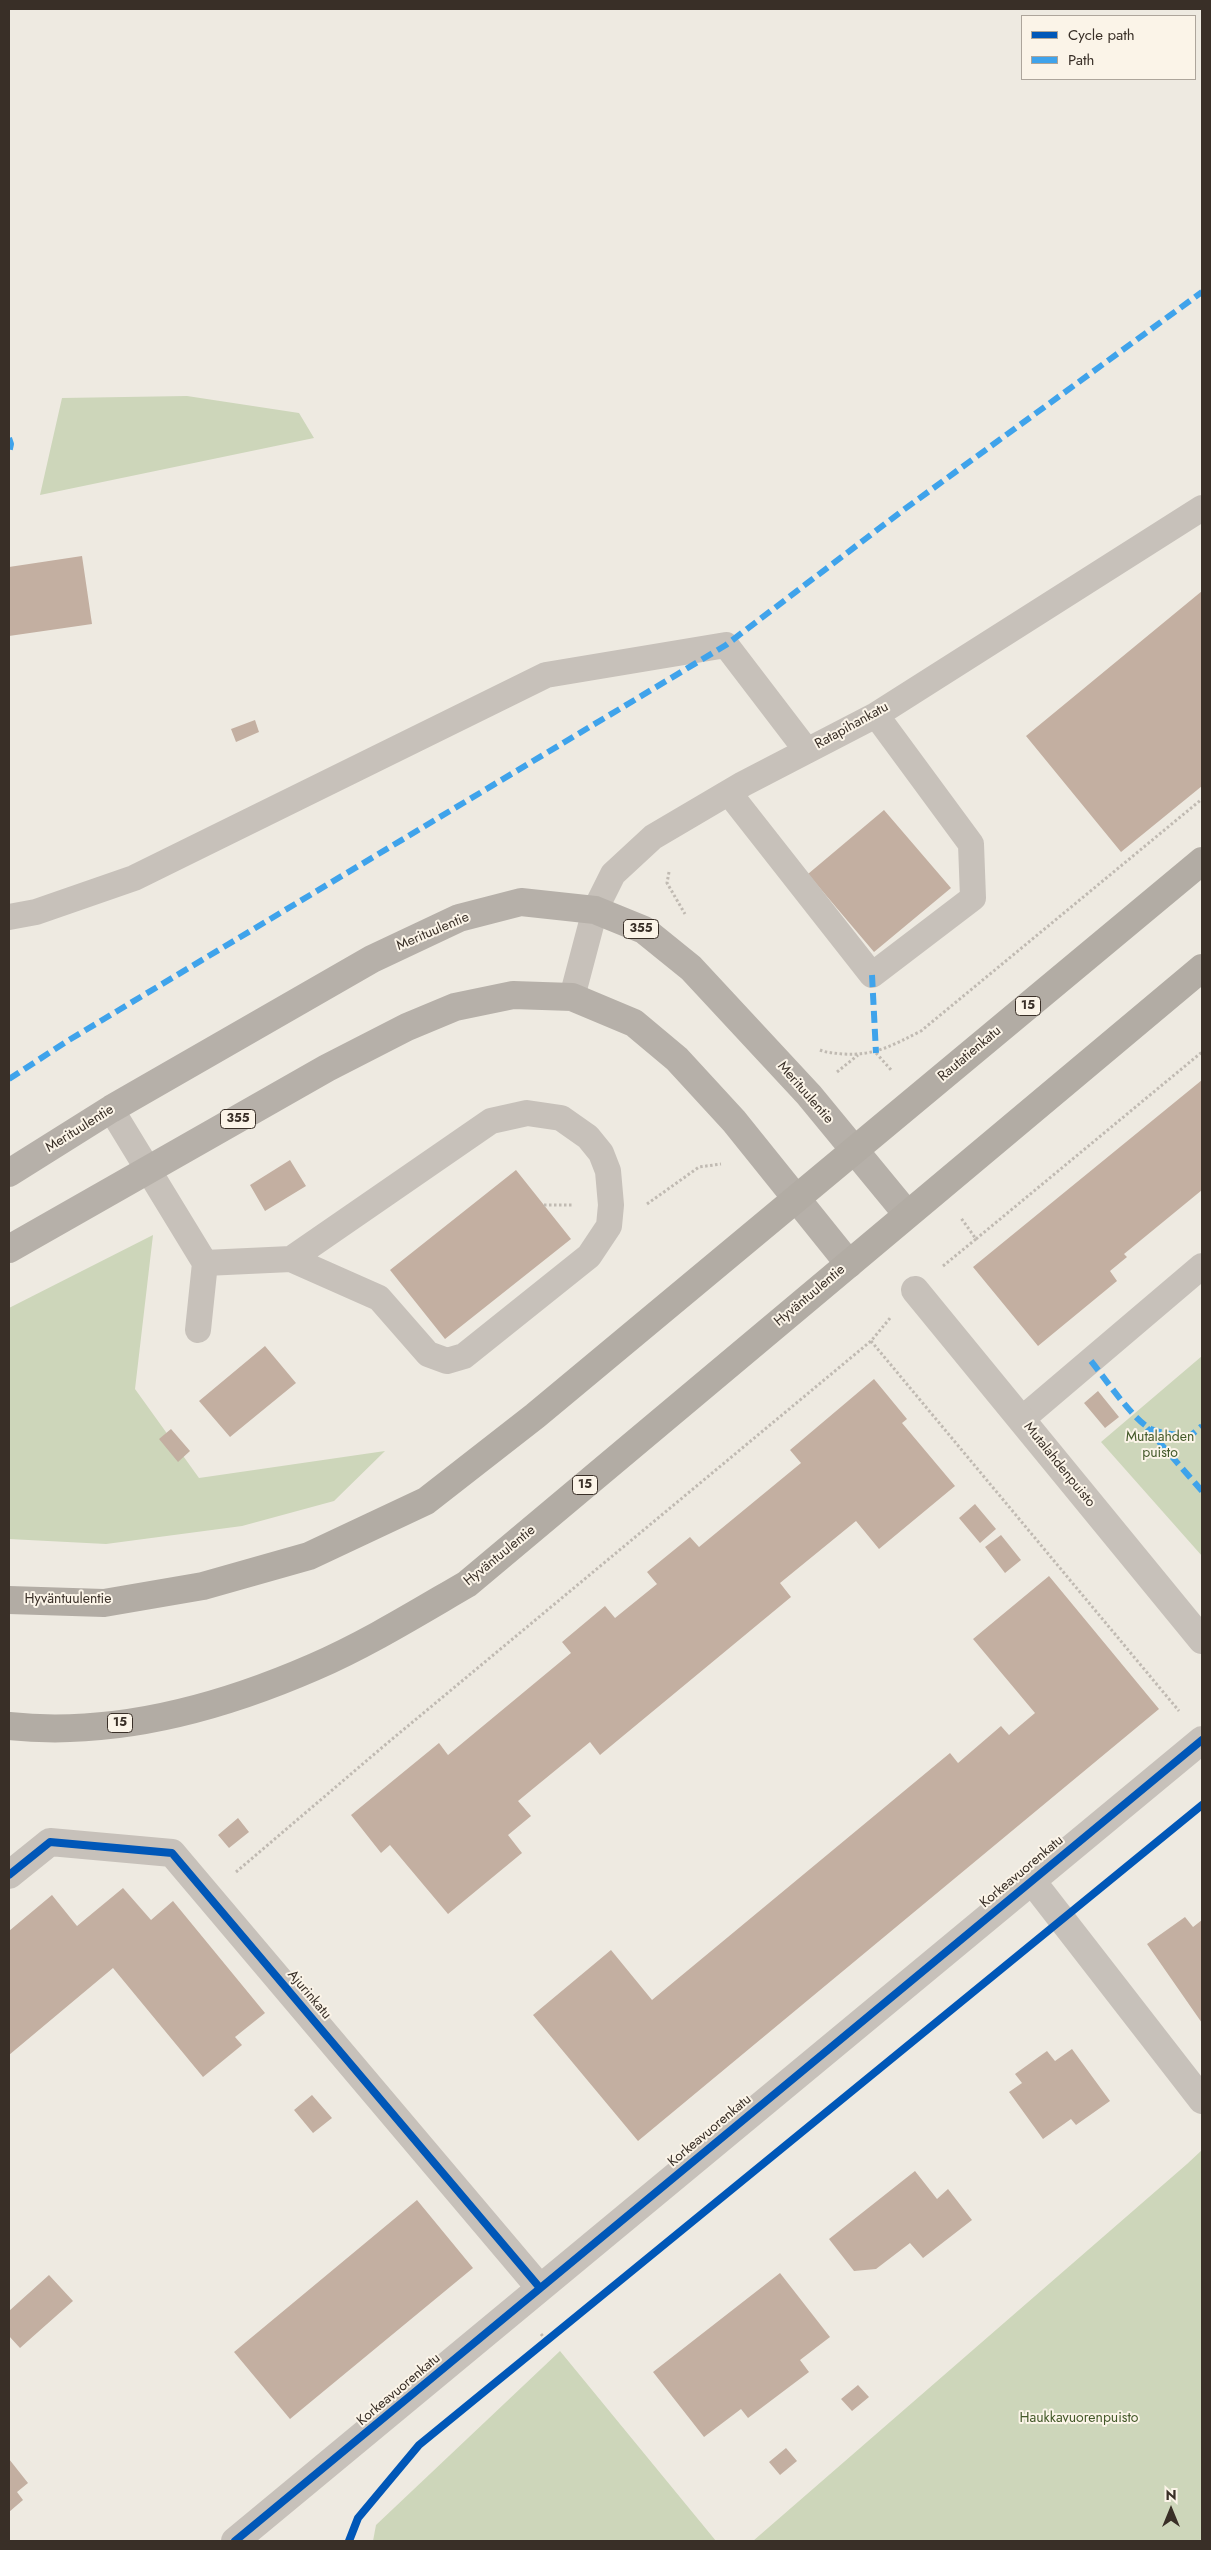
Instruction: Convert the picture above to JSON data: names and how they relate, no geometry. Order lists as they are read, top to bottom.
{
  "streets": {
    "highway": ["15", "Rautatienkatu", "Hyväntuulentie"],
    "main road": ["355", "Merituulentie"],
    "street": ["Mutalahdenpuisto", "Korkeavuorenkatu", "Ajurinkatu"],
    "lane": ["Ratapihankatu"]
  },
  "crossings": [
    ["Ratapihankatu", "355"],
    ["Ratapihankatu", "Merituulentie"],
    ["355", "Hyväntuulentie"],
    ["Merituulentie", "15"],
    ["Merituulentie", "Rautatienkatu"],
    ["Merituulentie", "Hyväntuulentie"],
    ["15", "Hyväntuulentie"],
    ["Rautatienkatu", "Hyväntuulentie"],
    ["Korkeavuorenkatu", "Ajurinkatu"]
  ],
  "parks": ["Mutalahden puisto", "Haukkavuorenpuisto"],
  "legend": ["Cycle path", "Path"],
  "north": "top"
}
